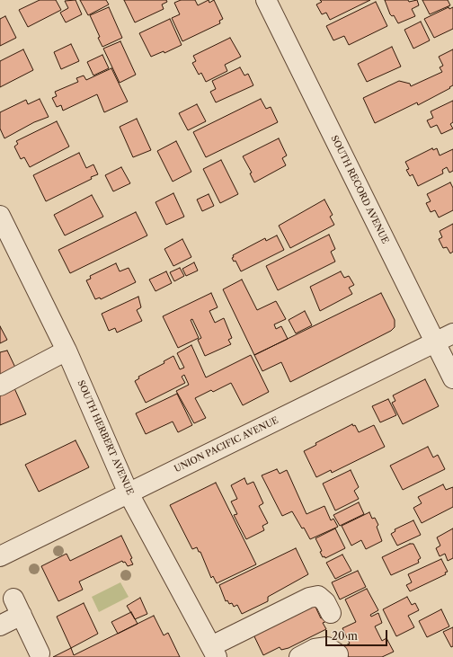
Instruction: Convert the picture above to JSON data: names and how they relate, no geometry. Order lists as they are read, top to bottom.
{
  "streets": {
    "street": ["SOUTH RECORD AVENUE", "SOUTH HERBERT AVENUE", "UNION PACIFIC AVENUE"]
  },
  "crossings": [
    ["SOUTH RECORD AVENUE", "UNION PACIFIC AVENUE"],
    ["SOUTH HERBERT AVENUE", "UNION PACIFIC AVENUE"]
  ],
  "scale_bar": "20 m"
}
